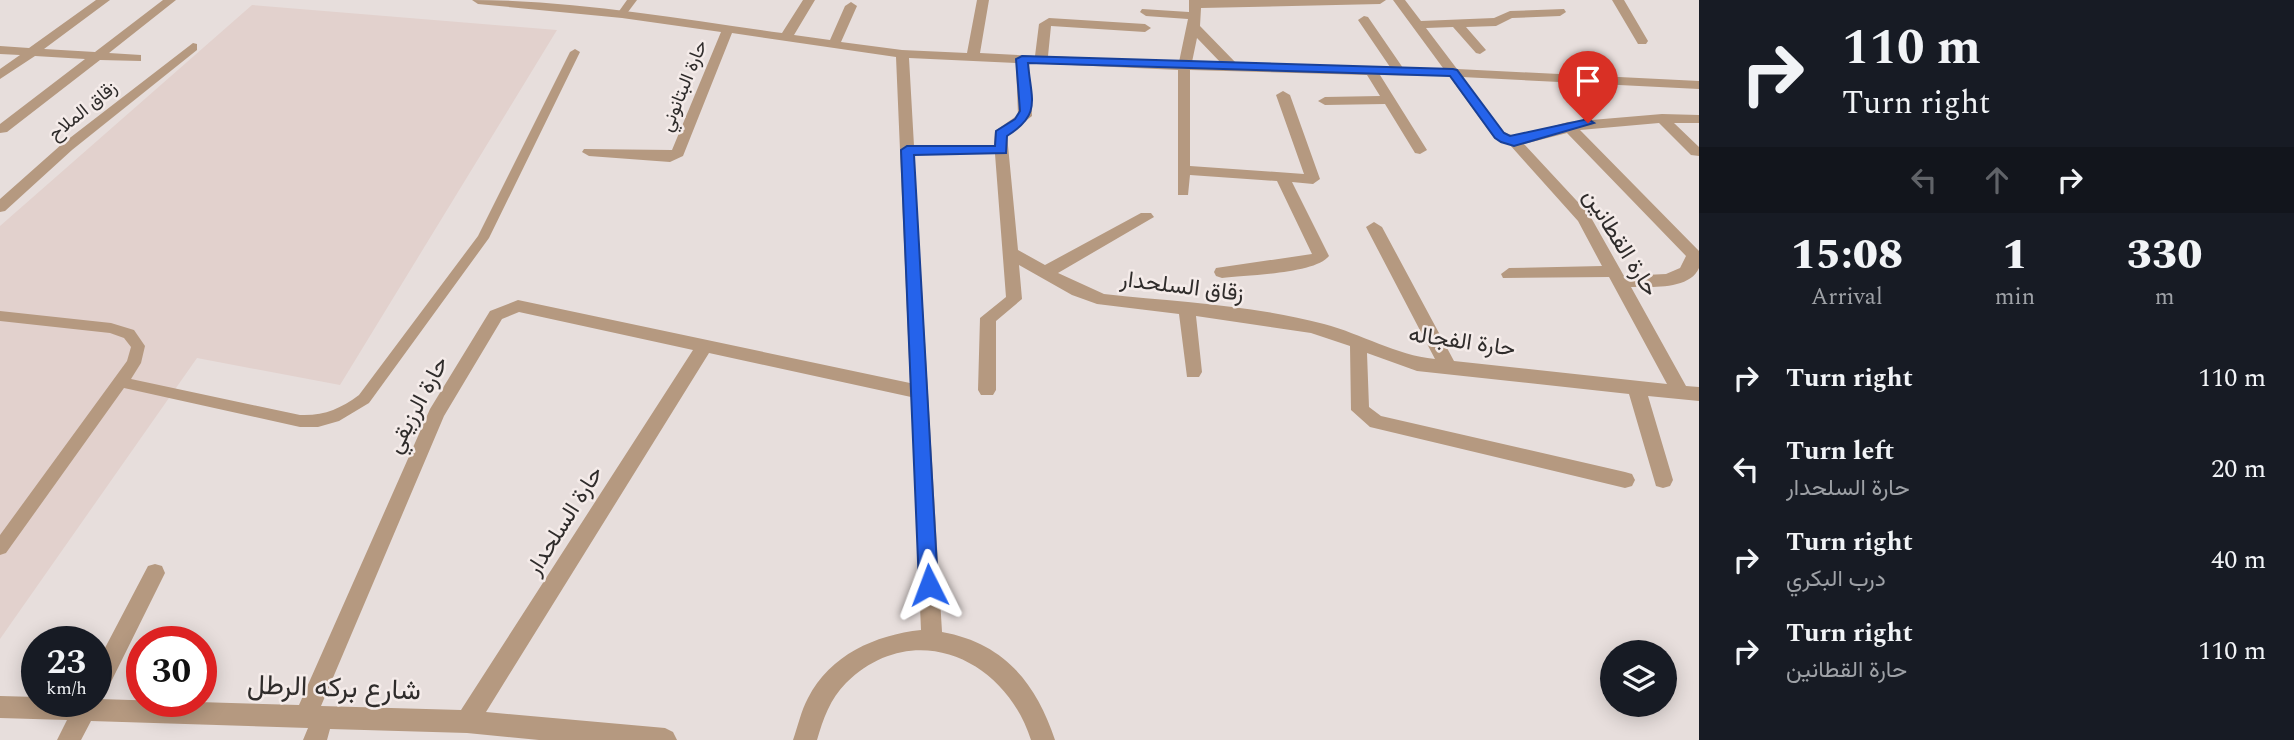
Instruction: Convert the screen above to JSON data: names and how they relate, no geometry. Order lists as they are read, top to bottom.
{
  "streets": {
    "street": [
      "حارة البتانوني",
      "زقاق الملاح",
      "حارة القطانين",
      "زقاق السلحدار",
      "حارة الفجاله",
      "حارة الرزيقي",
      "حارة السلحدار",
      "شارع بركه الرطل"
    ]
  },
  "crossings": [
    ["حارة القطانين", "حارة الفجاله"],
    ["زقاق السلحدار", "حارة الفجاله"],
    ["حارة الرزيقي", "حارة السلحدار"],
    ["حارة الرزيقي", "شارع بركه الرطل"],
    ["حارة السلحدار", "شارع بركه الرطل"]
  ],
  "page": {
    "turn": ["110 m", "Turn right"],
    "eta": [
      "15:08",
      "Arrival",
      "1",
      "min",
      "330",
      "m"
    ],
    "list": [
      {
        "name": "Turn right",
        "value": "110 m"
      },
      {
        "name": "Turn left",
        "note": "حارة السلحدار",
        "value": "20 m"
      },
      {
        "name": "Turn right",
        "note": "درب البكري",
        "value": "40 m"
      },
      {
        "name": "Turn right",
        "note": "حارة القطانين",
        "value": "110 m"
      }
    ],
    "speed": "23 km/h",
    "limit": "30"
  }
}
